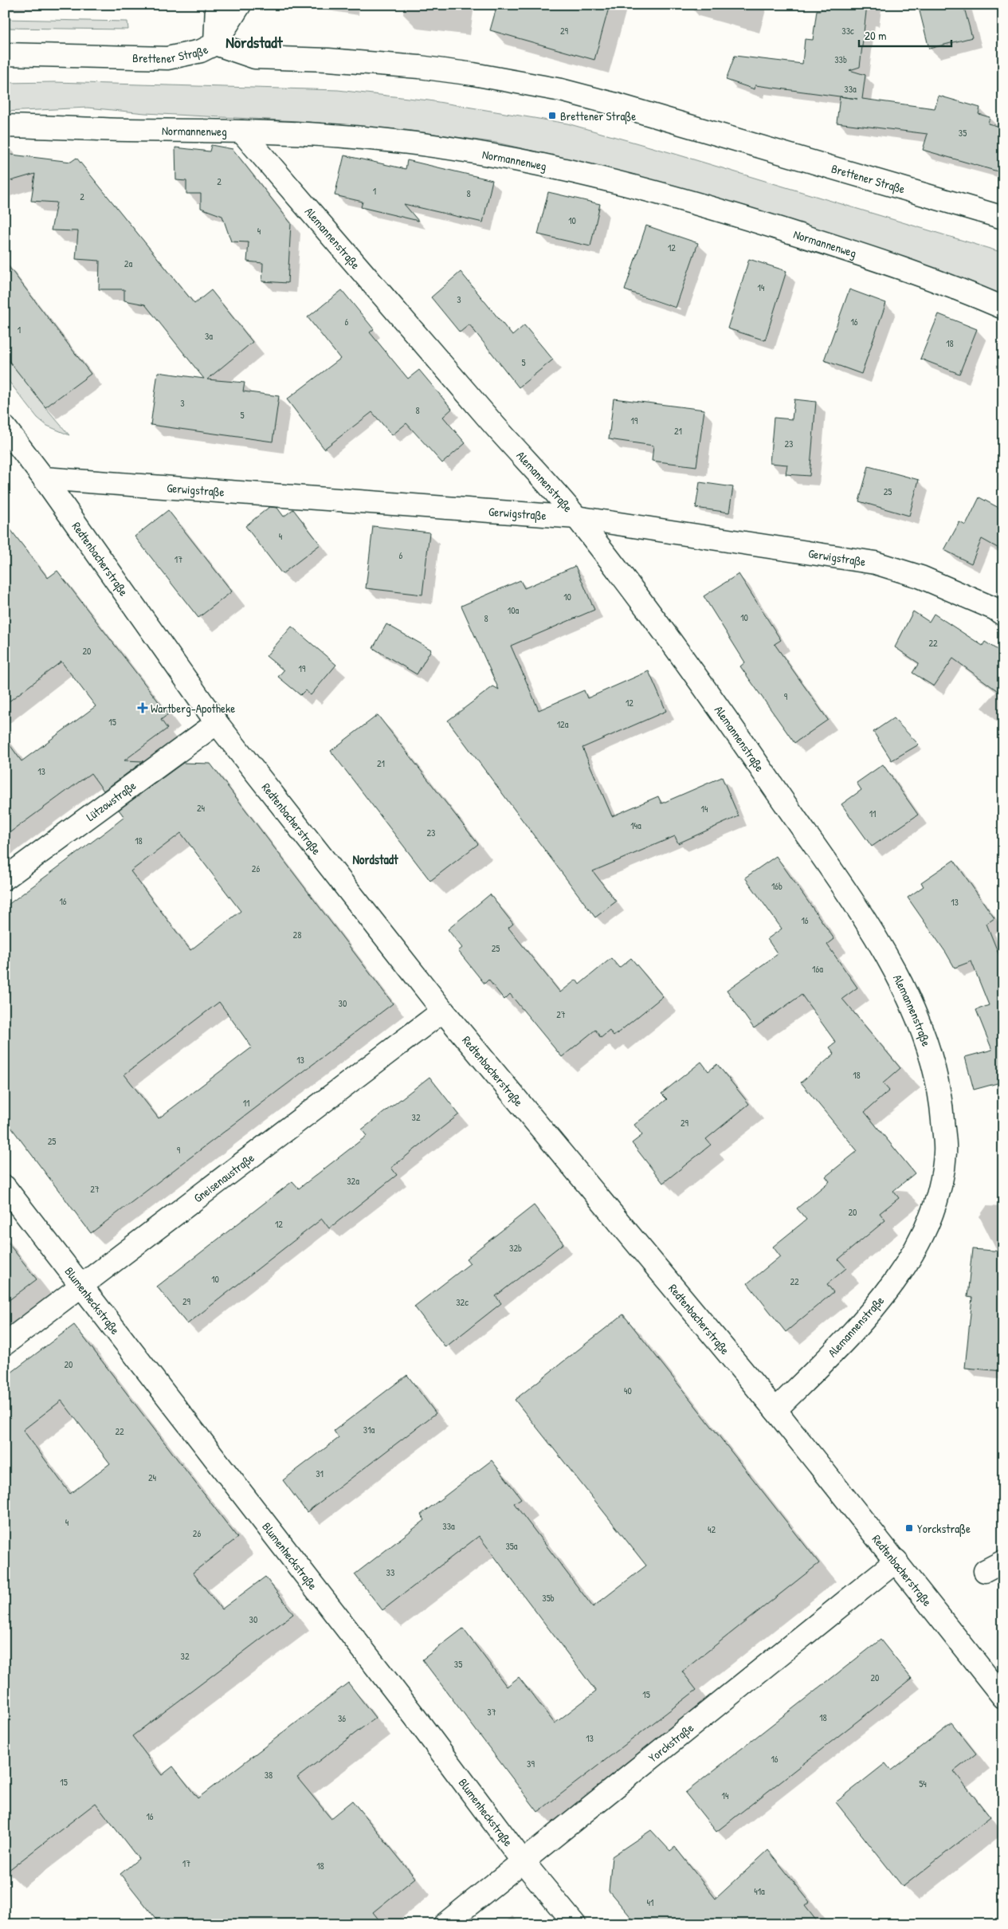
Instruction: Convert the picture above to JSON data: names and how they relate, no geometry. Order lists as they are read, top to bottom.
{
  "streets": {
    "street": [
      "Brettener Straße",
      "Normannenweg",
      "Alemannenstraße",
      "Gerwigstraße",
      "Redtenbacherstraße",
      "Lützowstraße",
      "Gneisenaustraße",
      "Blumenheckstraße",
      "Yorckstraße"
    ]
  },
  "crossings": [
    ["Normannenweg", "Alemannenstraße"],
    ["Alemannenstraße", "Gerwigstraße"],
    ["Alemannenstraße", "Redtenbacherstraße"],
    ["Gerwigstraße", "Redtenbacherstraße"],
    ["Redtenbacherstraße", "Lützowstraße"],
    ["Redtenbacherstraße", "Gneisenaustraße"],
    ["Redtenbacherstraße", "Yorckstraße"],
    ["Gneisenaustraße", "Blumenheckstraße"],
    ["Blumenheckstraße", "Yorckstraße"]
  ],
  "districts": ["Nordstadt", "Nordstadt"],
  "places": {
    "transit": ["Brettener Straße", "Yorckstraße"],
    "health": ["Wartberg-Apotheke"]
  },
  "house_numbers": [
    "29",
    "33c",
    "33b",
    "33a",
    "35",
    "2",
    "1",
    "8",
    "2",
    "10",
    "4",
    "12",
    "2a",
    "14",
    "3",
    "6",
    "16",
    "1",
    "3a",
    "18",
    "5",
    "3",
    "8",
    "5",
    "19",
    "21",
    "23",
    "25",
    "4",
    "6",
    "17",
    "10",
    "10a",
    "10",
    "8",
    "22",
    "20",
    "19",
    "9",
    "12",
    "15",
    "12a",
    "21",
    "13",
    "24",
    "14",
    "11",
    "14a",
    "23",
    "18",
    "26",
    "16b",
    "16",
    "13",
    "16",
    "28",
    "25",
    "16a",
    "30",
    "27",
    "13",
    "18",
    "11",
    "32",
    "29",
    "25",
    "9",
    "32a",
    "27",
    "20",
    "12",
    "32b",
    "10",
    "22",
    "29",
    "32c",
    "20",
    "40",
    "31a",
    "22",
    "31",
    "24",
    "4",
    "33a",
    "42",
    "26",
    "35a",
    "33",
    "35b",
    "30",
    "32",
    "35",
    "20",
    "15",
    "37",
    "18",
    "36",
    "13",
    "16",
    "39",
    "38",
    "15",
    "54",
    "14",
    "16",
    "17",
    "18",
    "41a",
    "41"
  ],
  "scale_bar": "20 m"
}
